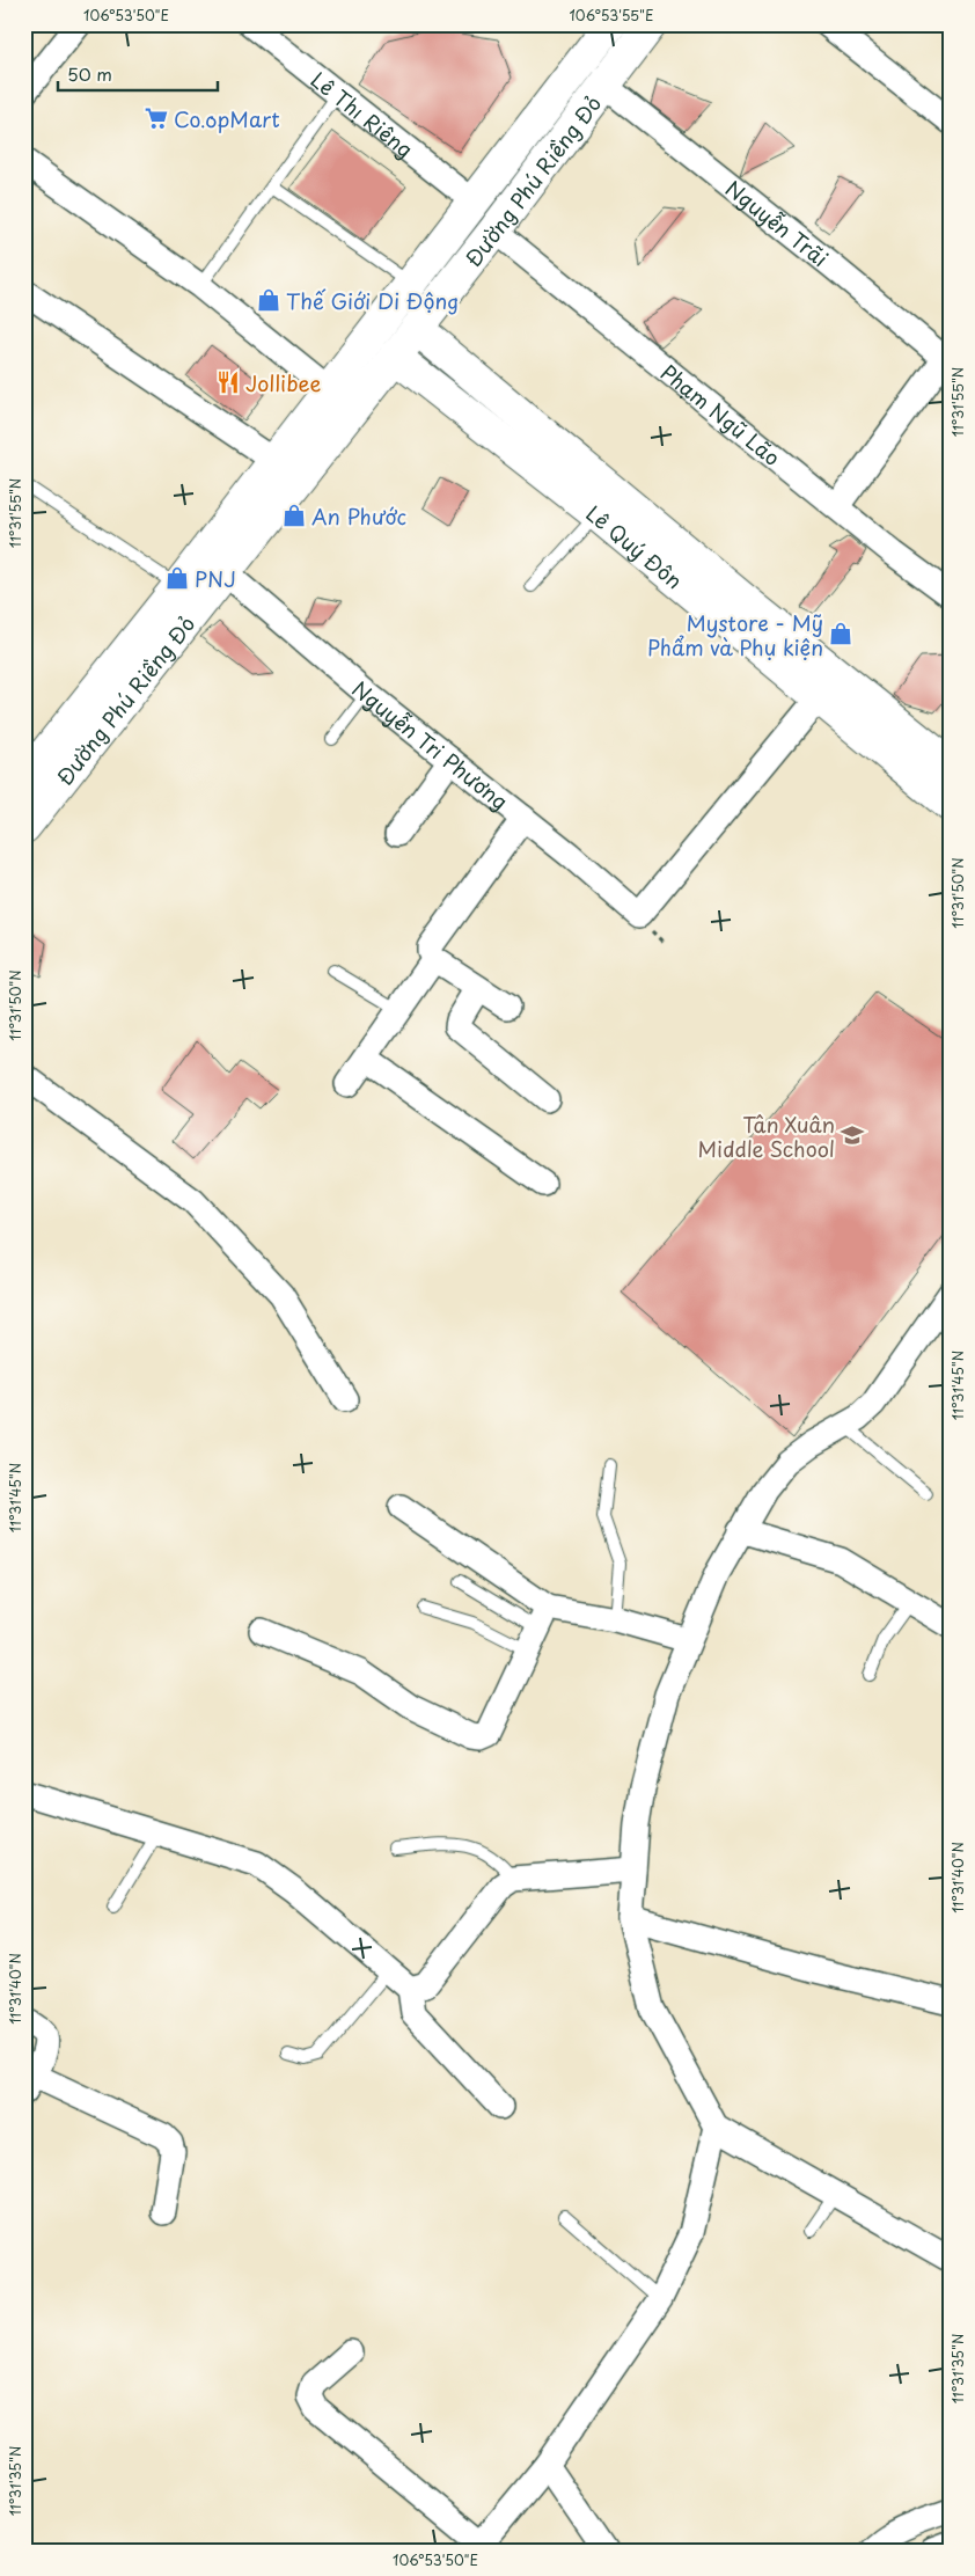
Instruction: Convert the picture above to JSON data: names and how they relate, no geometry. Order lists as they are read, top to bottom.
{
  "streets": {
    "main road": ["Đường Phú Riềng Đỏ", "Lê Quý Đôn"],
    "street": [
      "Lê Thị Riêng",
      "Nguyễn Trãi",
      "Phạm Ngũ Lão",
      "Nguyễn Tri Phương"
    ]
  },
  "crossings": [
    ["Lê Thị Riêng", "Đường Phú Riềng Đỏ"],
    ["Đường Phú Riềng Đỏ", "Nguyễn Trãi"],
    ["Đường Phú Riềng Đỏ", "Phạm Ngũ Lão"],
    ["Đường Phú Riềng Đỏ", "Lê Quý Đôn"],
    ["Đường Phú Riềng Đỏ", "Nguyễn Tri Phương"],
    ["Lê Quý Đôn", "Nguyễn Tri Phương"]
  ],
  "places": {
    "supermarket": ["Co.opMart"],
    "shop": [
      "Thế Giới Di Động",
      "An Phước",
      "PNJ",
      "Mystore - Mỹ Phẩm và Phụ kiện"
    ],
    "restaurant": ["Jollibee"],
    "school or university": ["Tân Xuân Middle School"]
  },
  "scale_bar": "50 m",
  "coordinates": [
    "106°53'50\"E",
    "106°53'55\"E",
    "11°31'55\"N",
    "11°31'50\"N",
    "11°31'45\"N",
    "11°31'40\"N",
    "11°31'35\"N"
  ]
}
